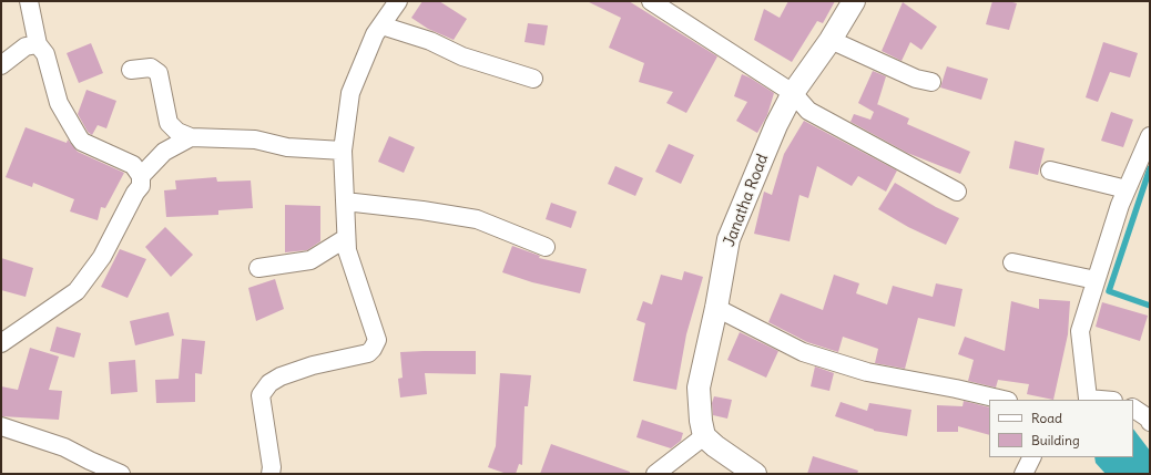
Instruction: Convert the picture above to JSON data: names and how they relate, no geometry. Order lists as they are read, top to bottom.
{
  "streets": {
    "street": ["Janatha Road"]
  },
  "legend": ["Road", "Building"]
}
